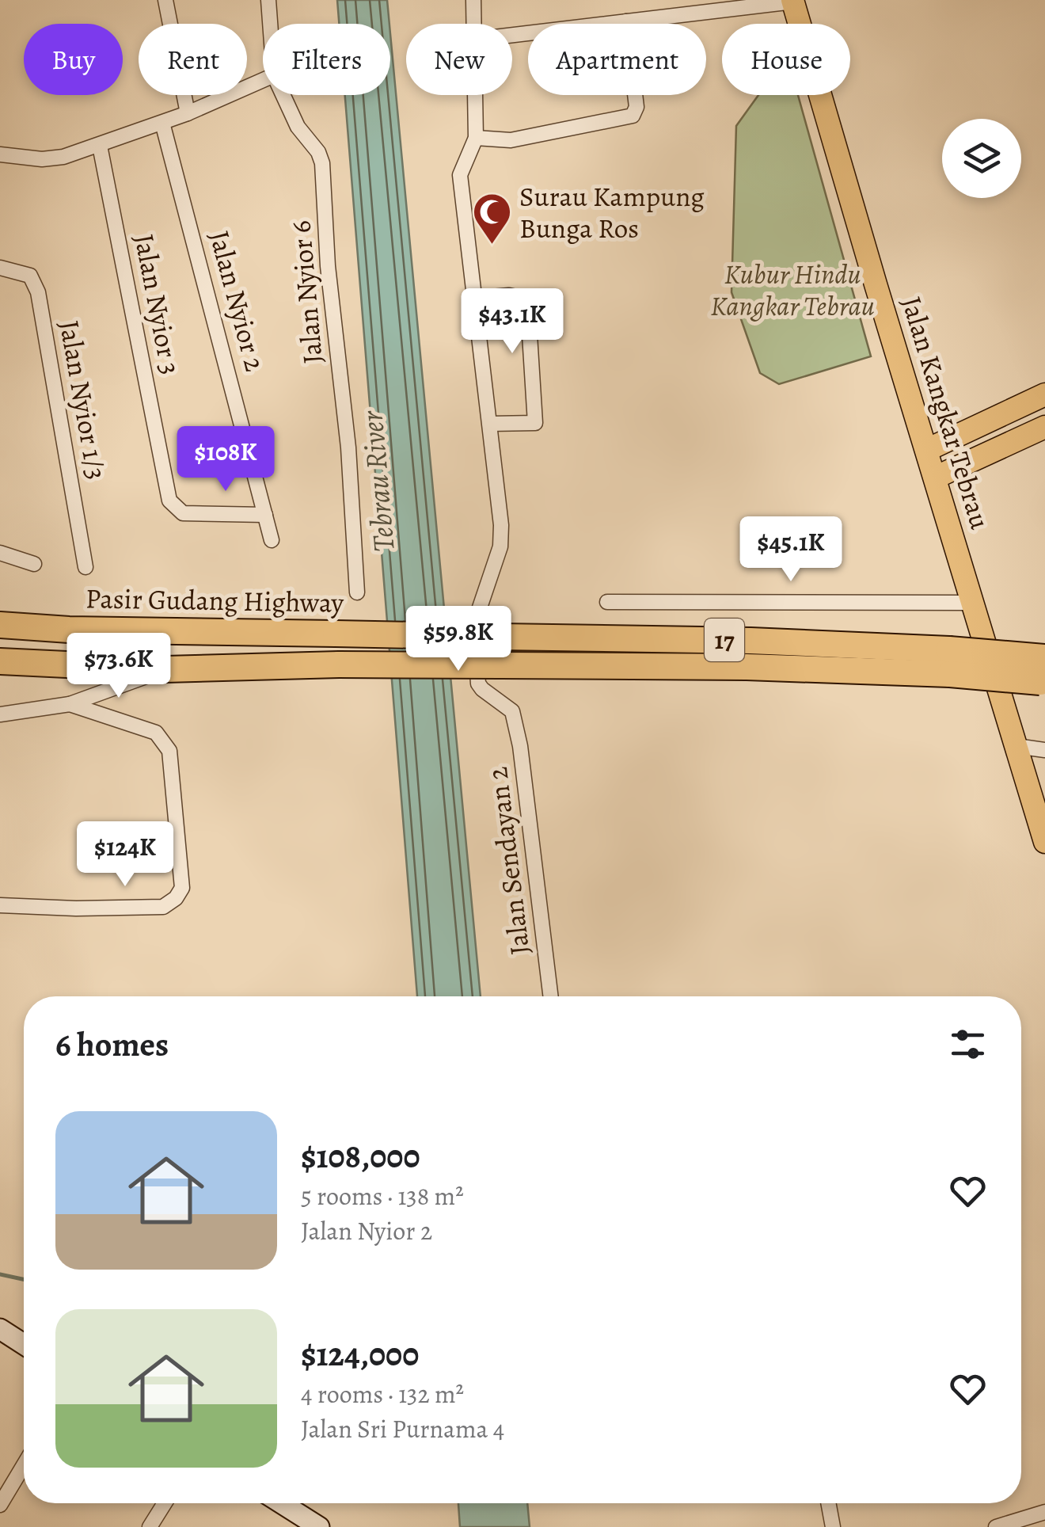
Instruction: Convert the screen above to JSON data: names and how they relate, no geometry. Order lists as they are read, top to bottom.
{
  "streets": {
    "highway": ["Pasir Gudang Highway", "17"],
    "main road": ["Jalan Kangkar Tebrau"],
    "street": [
      "Jalan Nyior 6",
      "Jalan Nyior 2",
      "Jalan Nyior 3",
      "Jalan Nyior 1/3",
      "Jalan Sendayan 2"
    ]
  },
  "crossings": [
    ["Jalan Nyior 2", "Jalan Nyior 3"]
  ],
  "water": ["Tebrau River"],
  "parks": ["Kubur Hindu Kangkar Tebrau"],
  "places": {
    "mosque": ["Surau Kampung Bunga Ros"]
  },
  "page": {
    "chip": [
      "Buy",
      "Rent",
      "Filters",
      "New",
      "Apartment",
      "House"
    ],
    "price": [
      "$43.1K",
      "$108K",
      "$45.1K",
      "$59.8K",
      "$73.6K",
      "$124K"
    ],
    "heading": "6 homes",
    "list": [
      {
        "name": "$108,000",
        "note": "5 rooms · 138 m² · Jalan Nyior 2"
      },
      {
        "name": "$124,000",
        "note": "4 rooms · 132 m² · Jalan Sri Purnama 4"
      }
    ]
  }
}
